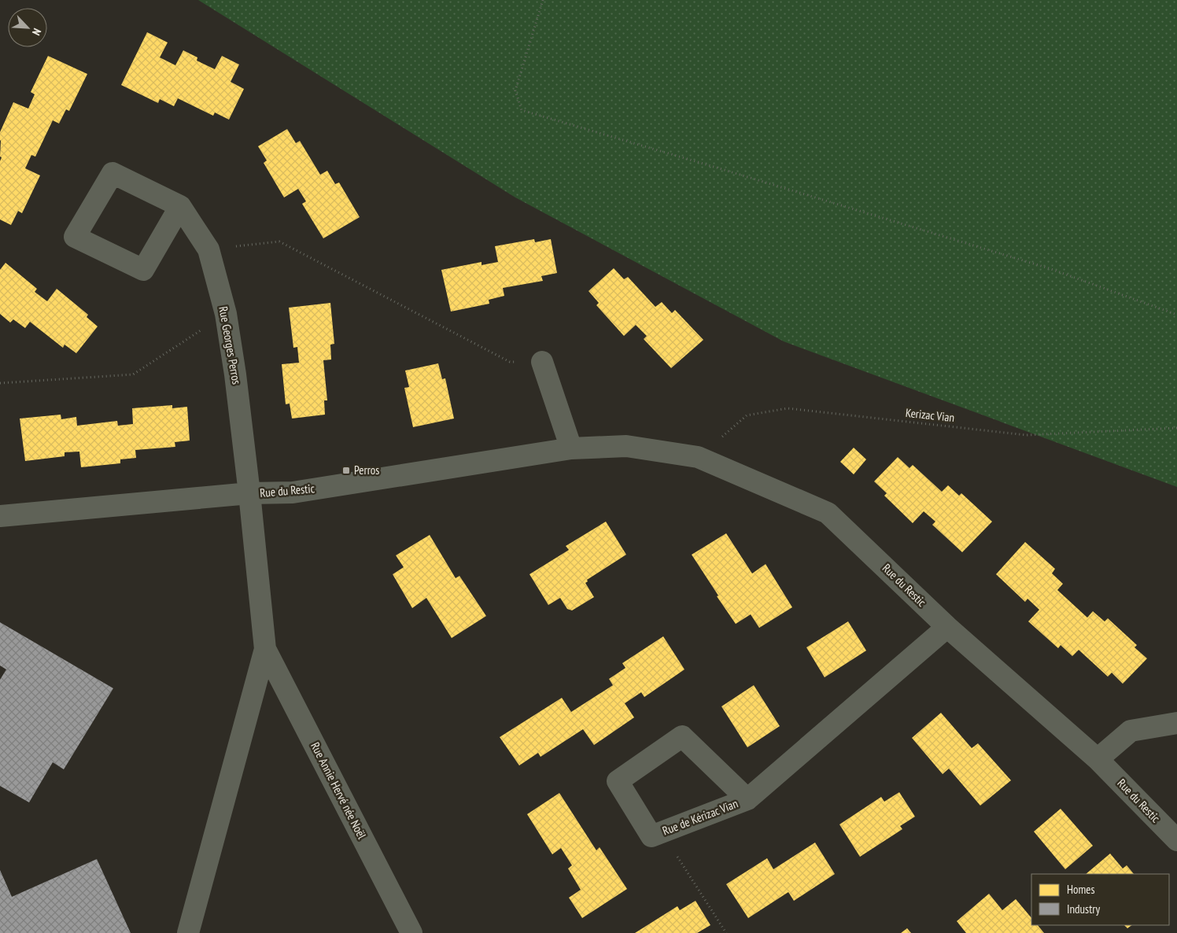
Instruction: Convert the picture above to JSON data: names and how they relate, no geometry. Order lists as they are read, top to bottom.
{
  "streets": {
    "street": [
      "Rue Georges Perros",
      "Rue du Restic",
      "Rue Annie Hervé née Noël",
      "Rue de Kérizac Vian"
    ],
    "path": ["Kerizac Vian"]
  },
  "crossings": [
    ["Rue Georges Perros", "Rue du Restic"],
    ["Rue Georges Perros", "Rue Annie Hervé née Noël"],
    ["Kerizac Vian", "Rue du Restic"],
    ["Rue du Restic", "Rue Annie Hervé née Noël"],
    ["Rue du Restic", "Rue de Kérizac Vian"]
  ],
  "places": {
    "transit": ["Perros"]
  },
  "legend": ["Homes", "Industry"],
  "north": "bottom right"
}
